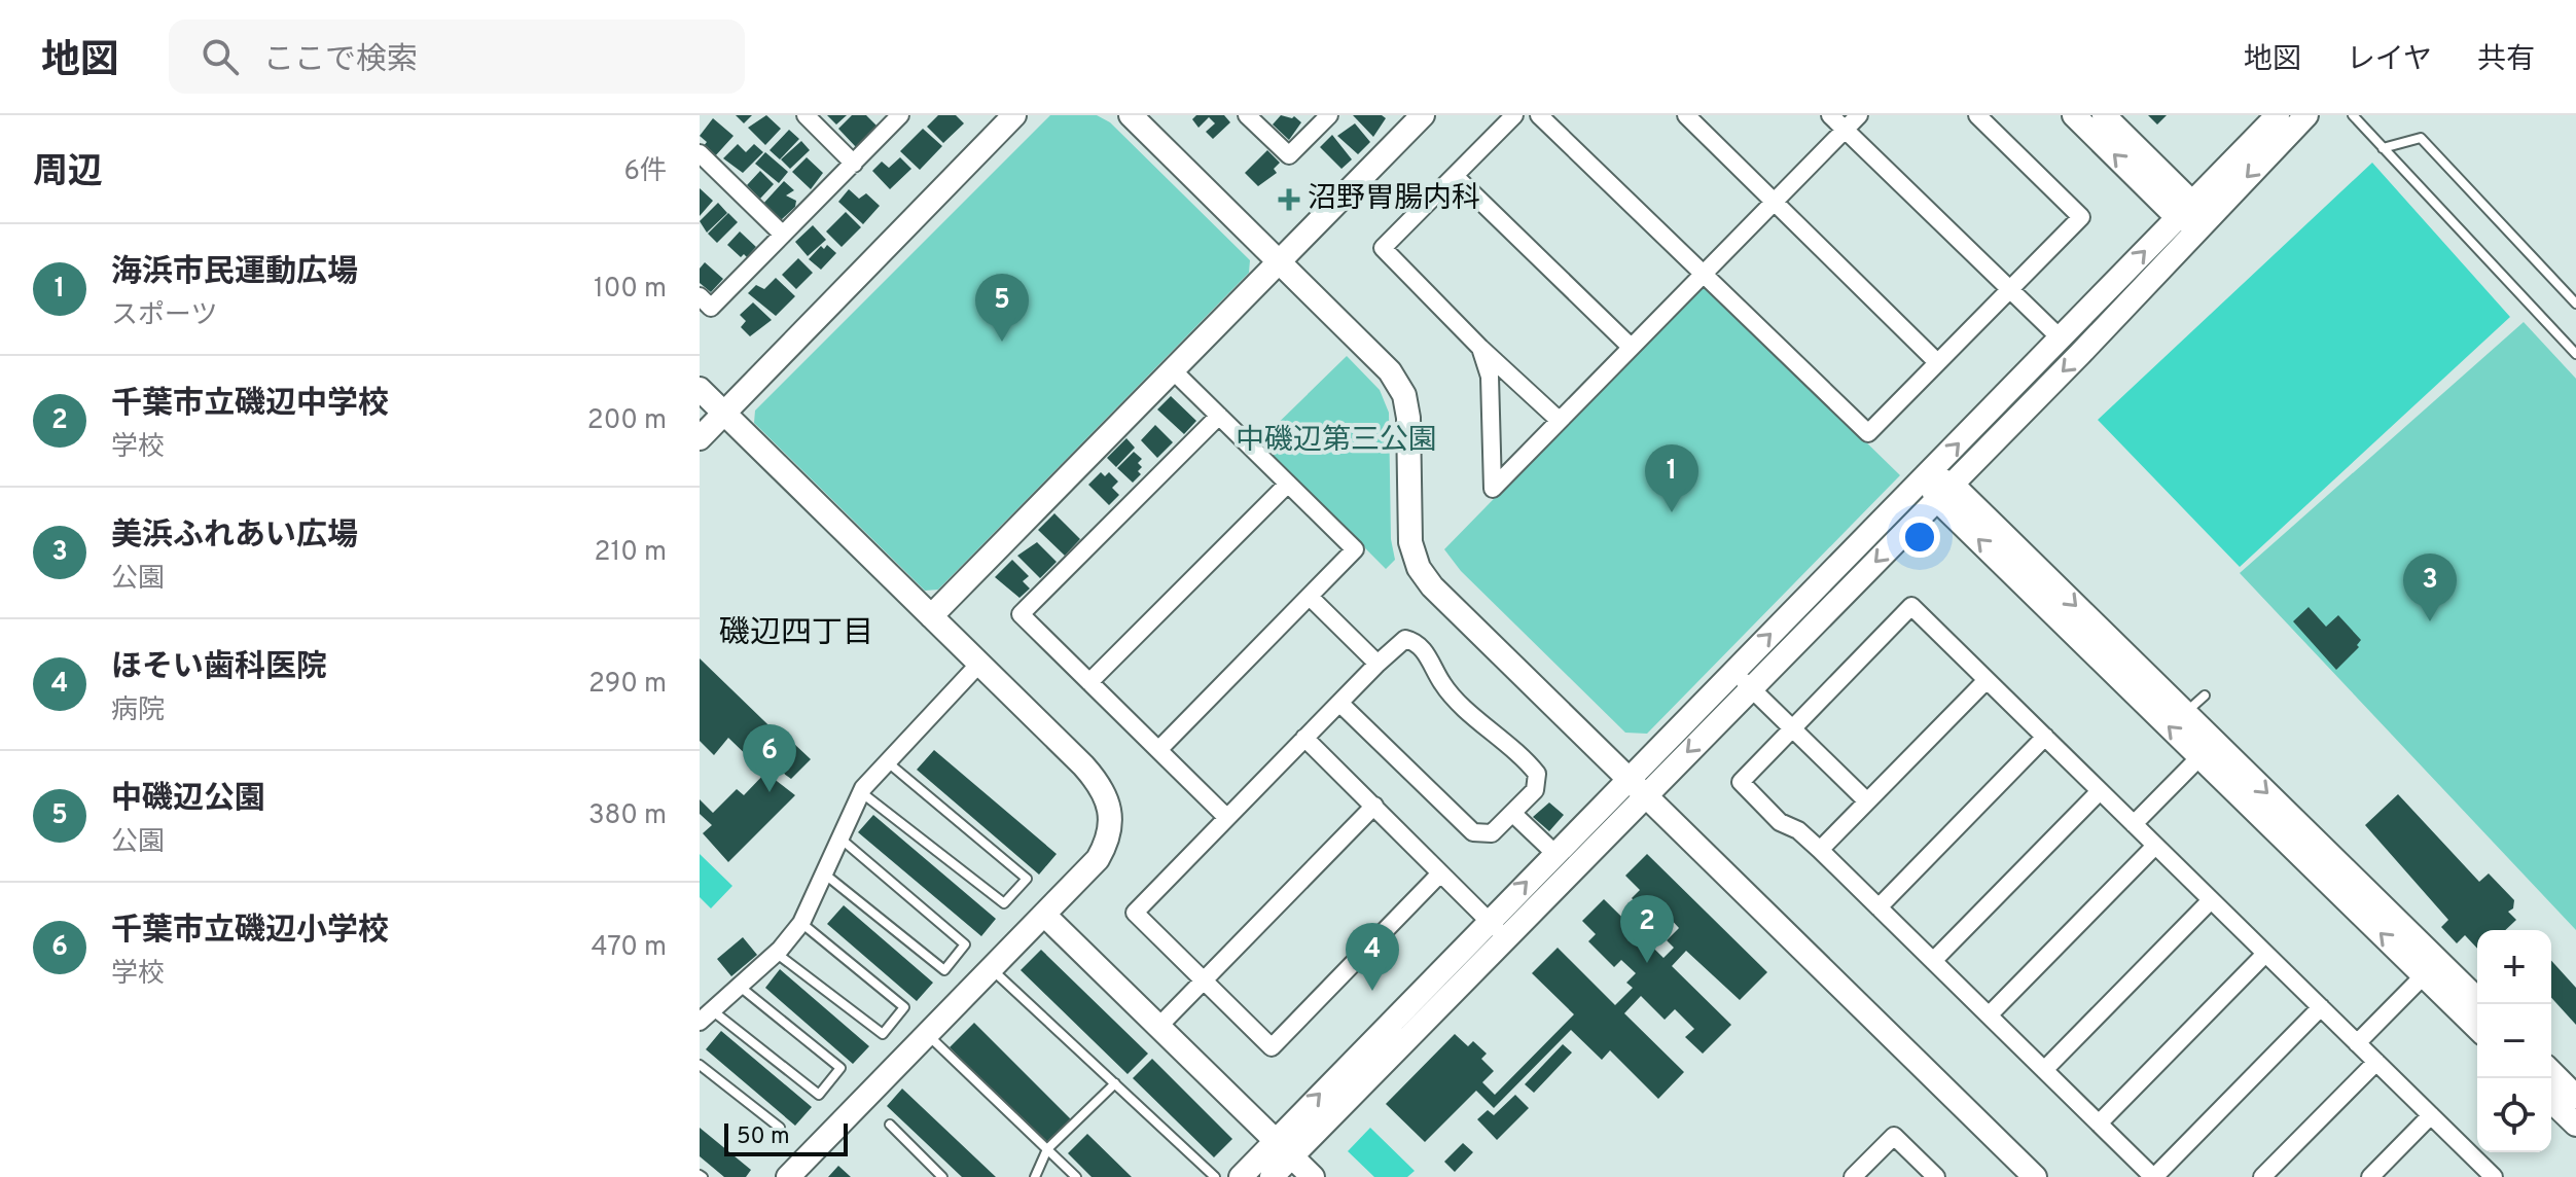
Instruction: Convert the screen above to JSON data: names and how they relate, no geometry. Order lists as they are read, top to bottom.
{
  "districts": ["磯辺四丁目"],
  "parks": ["中磯辺第三公園"],
  "places": {
    "health": ["沼野胃腸内科"]
  },
  "scale_bar": "50 m",
  "page": {
    "header": "地図",
    "search": "ここで検索",
    "nav": ["地図", "レイヤ", "共有"],
    "heading": ["周辺", "6件"],
    "list": [
      {
        "mark": "1",
        "name": "海浜市民運動広場",
        "note": "スポーツ",
        "value": "100 m"
      },
      {
        "mark": "2",
        "name": "千葉市立磯辺中学校",
        "note": "学校",
        "value": "200 m"
      },
      {
        "mark": "3",
        "name": "美浜ふれあい広場",
        "note": "公園",
        "value": "210 m"
      },
      {
        "mark": "4",
        "name": "ほそい歯科医院",
        "note": "病院",
        "value": "290 m"
      },
      {
        "mark": "5",
        "name": "中磯辺公園",
        "note": "公園",
        "value": "380 m"
      },
      {
        "mark": "6",
        "name": "千葉市立磯辺小学校",
        "note": "学校",
        "value": "470 m"
      }
    ],
    "pins": [
      "5",
      "1",
      "3",
      "6",
      "2",
      "4"
    ],
    "map_buttons": ["+", "−"],
    "scale": "50 m"
  }
}
